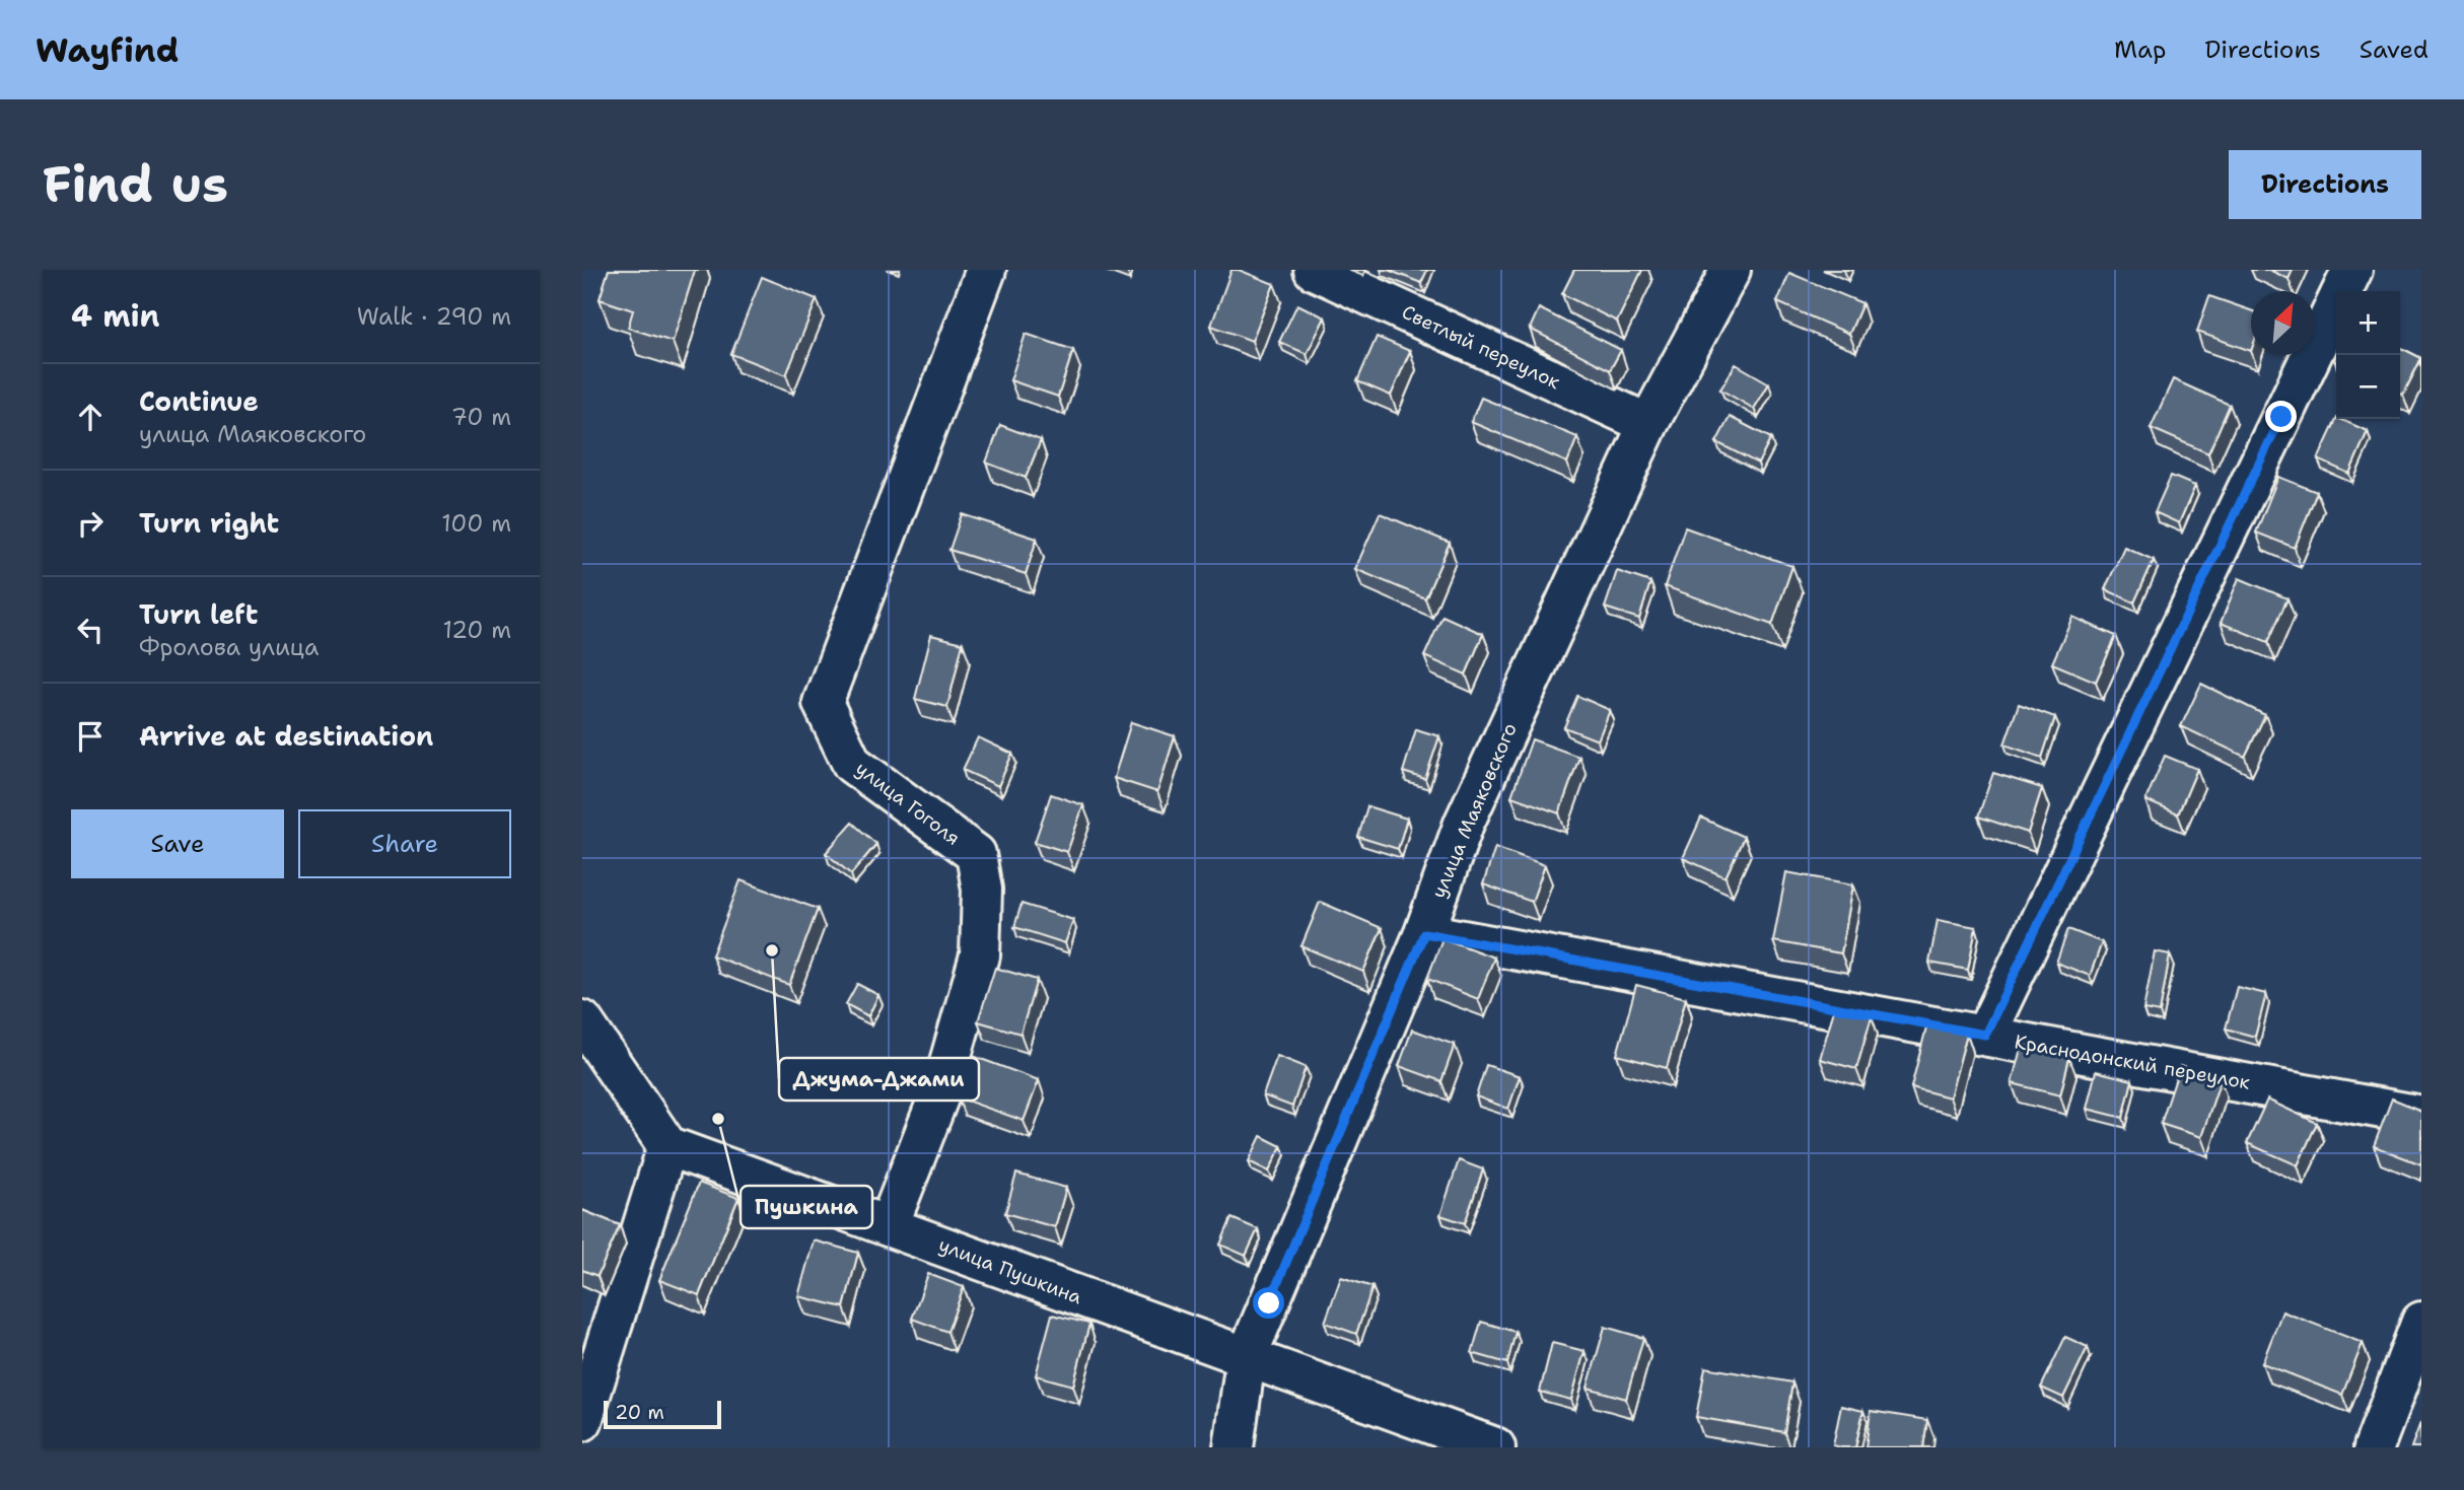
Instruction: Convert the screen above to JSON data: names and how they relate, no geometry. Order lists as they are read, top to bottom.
{
  "streets": {
    "street": [
      "Светлый переулок",
      "улица Гоголя",
      "улица Маяковского",
      "Краснодонский переулок",
      "улица Пушкина"
    ]
  },
  "crossings": [
    ["Светлый переулок", "улица Маяковского"],
    ["улица Гоголя", "улица Пушкина"],
    ["улица Маяковского", "Краснодонский переулок"],
    ["улица Маяковского", "улица Пушкина"]
  ],
  "places": ["Джума-Джами", "Пушкина"],
  "scale_bar": "20 m",
  "north": "top right",
  "page": {
    "header": "Wayfind",
    "nav": ["Map", "Directions", "Saved"],
    "buttons": [
      "Directions",
      ["Save", "Share"]
    ],
    "title": "Find us",
    "heading": ["4 min", "Walk · 290 m"],
    "map_buttons": ["+", "−"],
    "list": [
      ["Continue", "улица Маяковского", "70 m"],
      ["Turn right", "100 m"],
      ["Turn left", "Фролова улица", "120 m"],
      "Arrive at destination"
    ],
    "scale": "20 m"
  }
}
